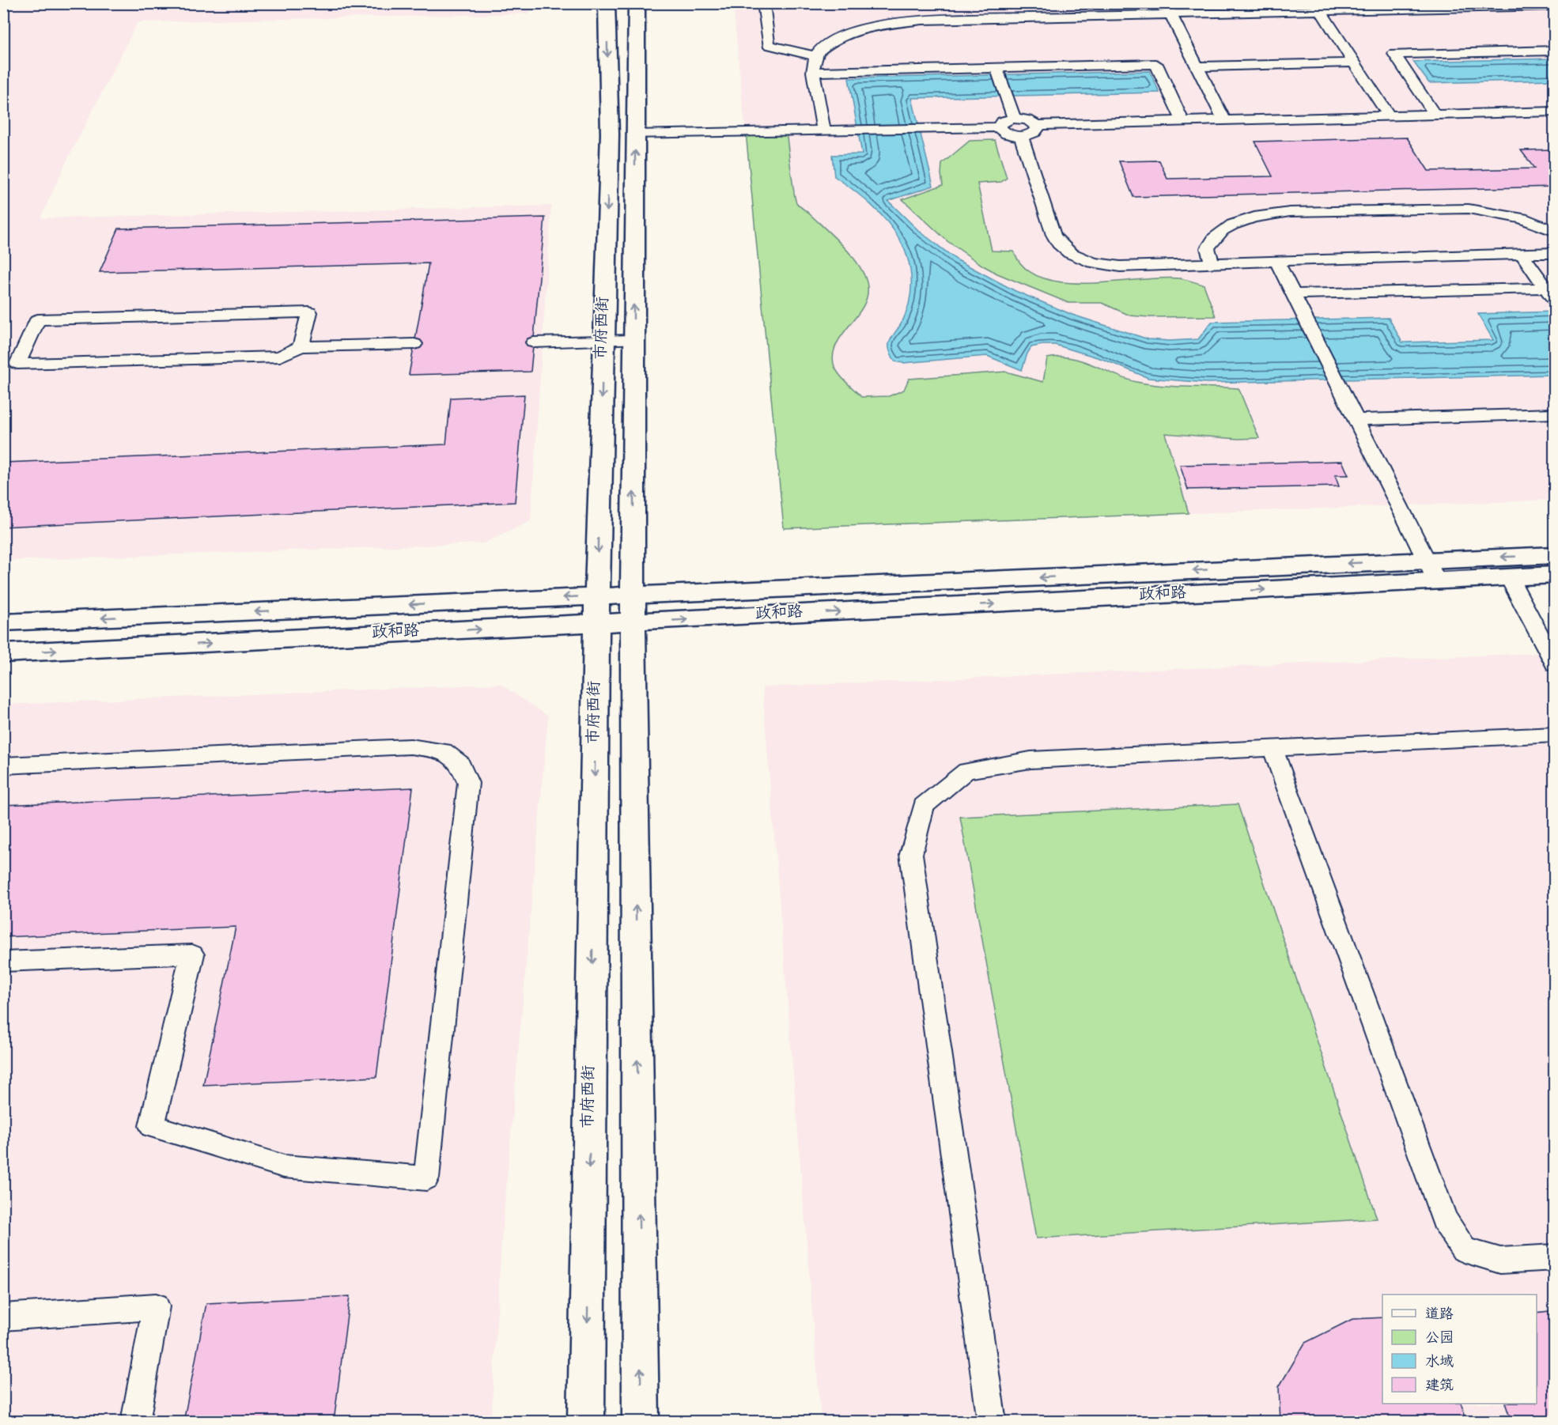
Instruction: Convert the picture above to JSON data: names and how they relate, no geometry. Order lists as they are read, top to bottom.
{
  "streets": {
    "street": ["市府西街", "政和路"]
  },
  "crossings": [
    ["市府西街", "政和路"]
  ],
  "legend": [
    "道路",
    "公园",
    "水域",
    "建筑"
  ]
}
